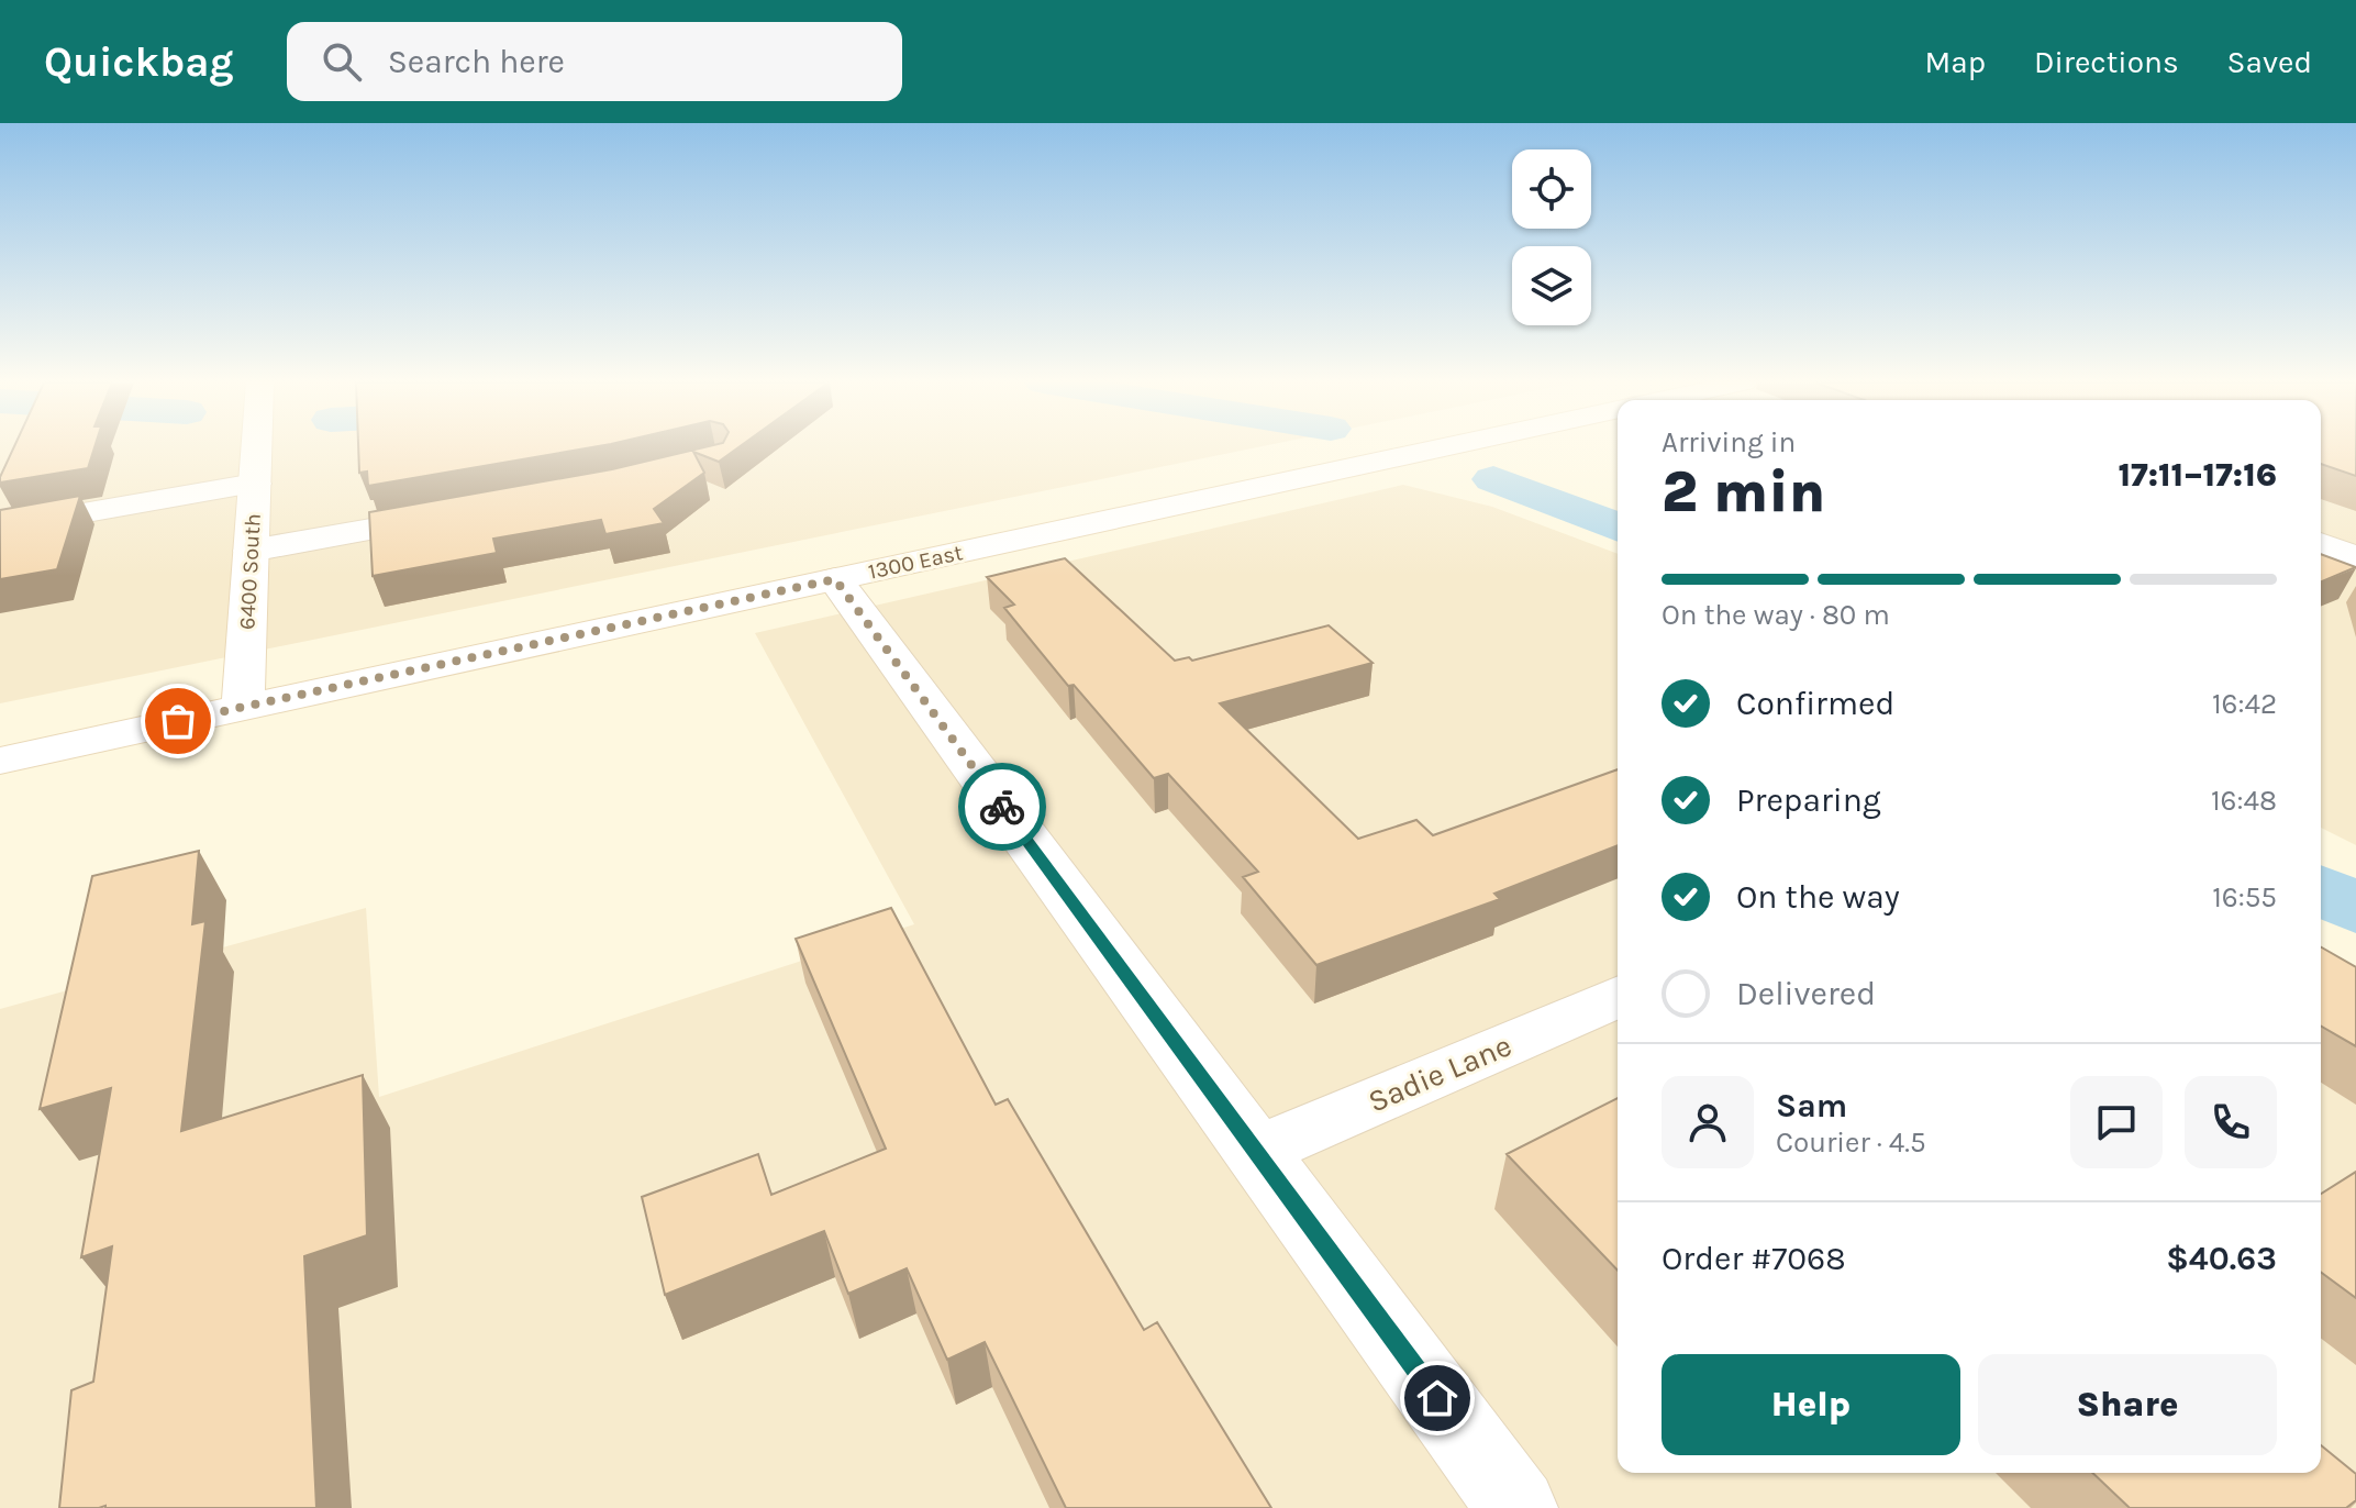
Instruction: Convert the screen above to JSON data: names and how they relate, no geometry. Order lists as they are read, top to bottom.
{
  "streets": {
    "street": ["1300 East", "6400 South", "Sadie Lane"]
  },
  "crossings": [
    ["1300 East", "6400 South"]
  ],
  "page": {
    "header": "Quickbag",
    "search": "Search here",
    "nav": ["Map", "Directions", "Saved"],
    "heading": ["2 min", "Arriving in", "17:11–17:16"],
    "panel": [
      "Sam",
      "Courier · 4.5",
      "Order #7068",
      "$40.63"
    ],
    "bar": "On the way · 80 m",
    "list": [
      ["Confirmed", "16:42"],
      ["Preparing", "16:48"],
      ["On the way", "16:55"],
      "Delivered"
    ],
    "buttons": ["Help", "Share"]
  }
}
